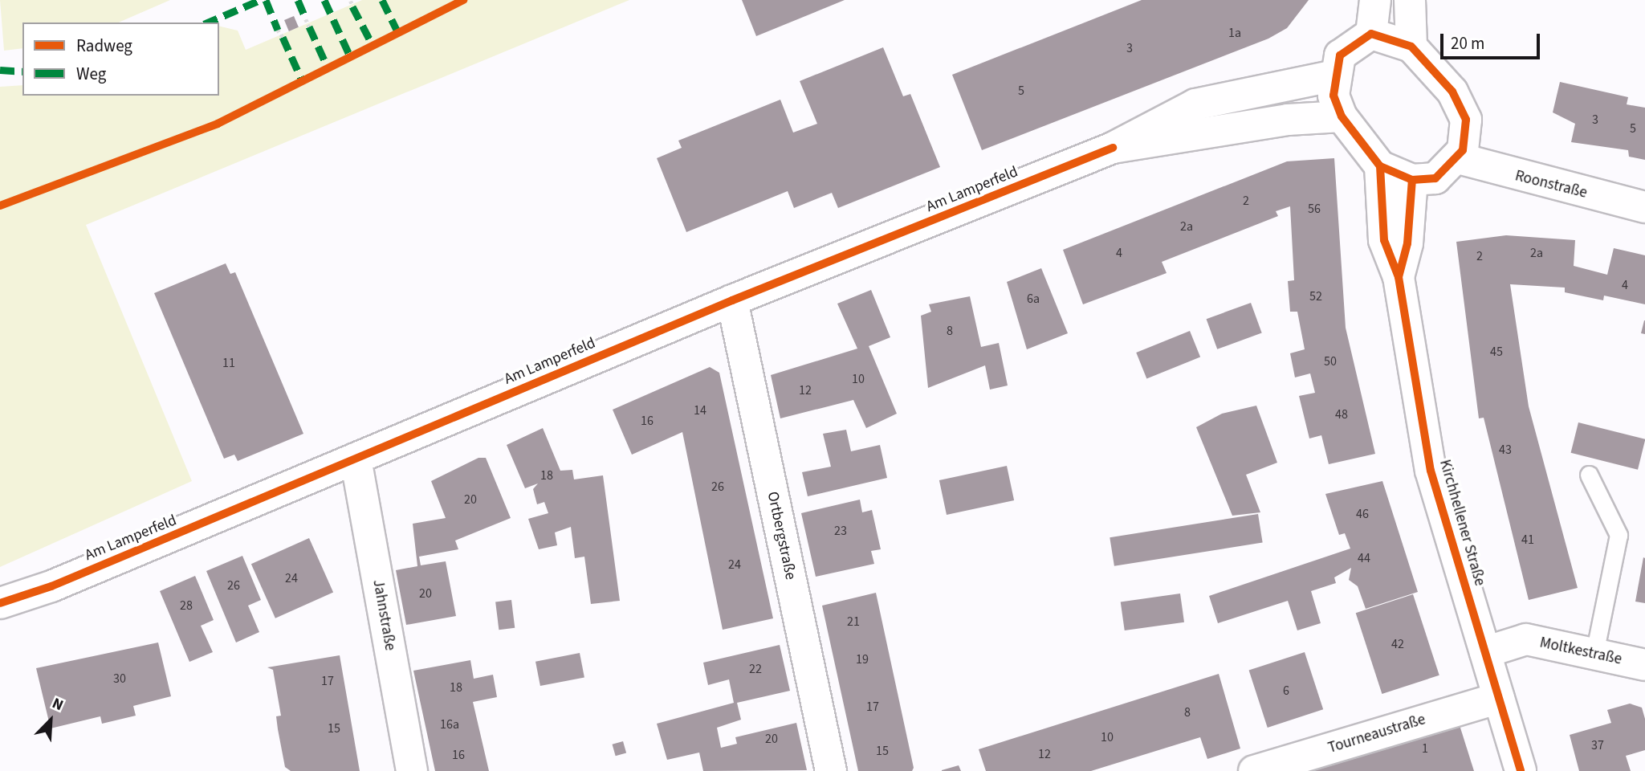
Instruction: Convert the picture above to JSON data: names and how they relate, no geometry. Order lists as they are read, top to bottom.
{
  "streets": {
    "street": [
      "Roonstraße",
      "Am Lamperfeld",
      "Kirchhellener Straße",
      "Ortbergstraße",
      "Jahnstraße",
      "Moltkestraße",
      "Tourneaustraße"
    ]
  },
  "crossings": [
    ["Roonstraße", "Am Lamperfeld"],
    ["Roonstraße", "Kirchhellener Straße"],
    ["Am Lamperfeld", "Kirchhellener Straße"],
    ["Am Lamperfeld", "Ortbergstraße"],
    ["Am Lamperfeld", "Jahnstraße"],
    ["Kirchhellener Straße", "Moltkestraße"],
    ["Kirchhellener Straße", "Tourneaustraße"]
  ],
  "house_numbers": [
    "1a",
    "3",
    "5",
    "3",
    "5",
    "2",
    "56",
    "2a",
    "4",
    "2a",
    "2",
    "4",
    "52",
    "6a",
    "8",
    "45",
    "50",
    "11",
    "10",
    "12",
    "14",
    "48",
    "16",
    "43",
    "18",
    "26",
    "20",
    "46",
    "23",
    "41",
    "44",
    "24",
    "24",
    "26",
    "20",
    "28",
    "21",
    "42",
    "19",
    "22",
    "30",
    "17",
    "18",
    "6",
    "17",
    "8",
    "16a",
    "15",
    "10",
    "20",
    "37",
    "1",
    "15",
    "12",
    "16"
  ],
  "legend": ["Radweg", "Weg"],
  "scale_bar": "20 m",
  "north": "top right"
}
